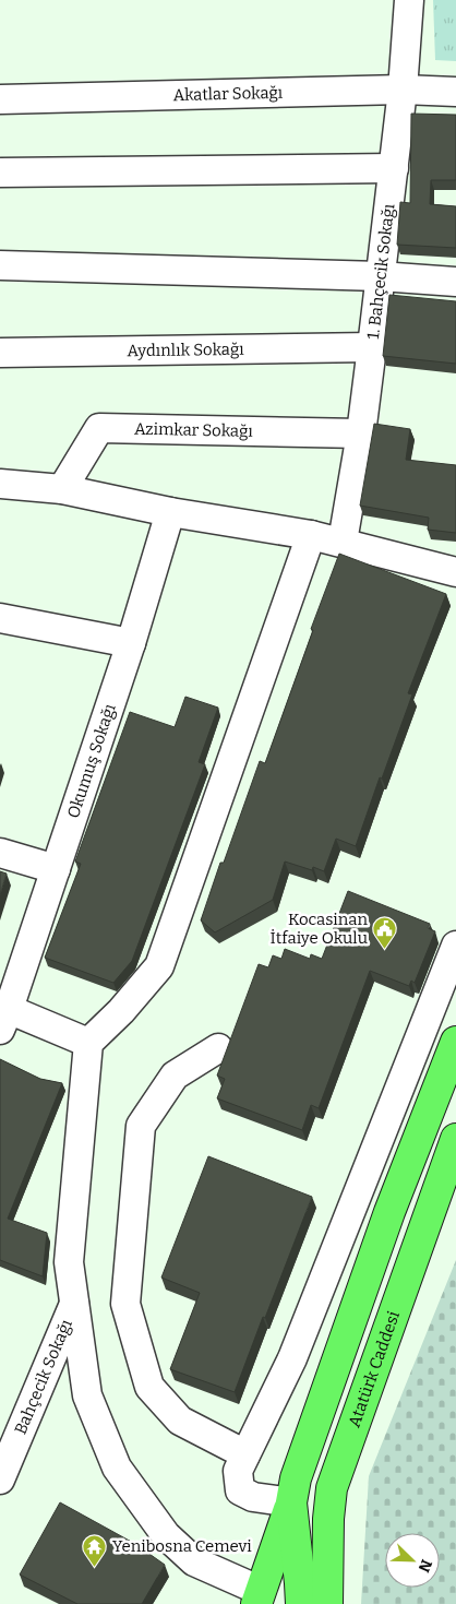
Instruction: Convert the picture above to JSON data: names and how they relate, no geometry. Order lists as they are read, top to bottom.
{
  "streets": {
    "main road": ["Atatürk Caddesi"],
    "street": [
      "Akatlar Sokağı",
      "1. Bahçecik Sokağı",
      "Aydınlık Sokağı",
      "Azimkar Sokağı",
      "Okumuş Sokağı",
      "Bahçecik Sokağı"
    ]
  },
  "crossings": [
    ["Akatlar Sokağı", "1. Bahçecik Sokağı"],
    ["1. Bahçecik Sokağı", "Aydınlık Sokağı"],
    ["1. Bahçecik Sokağı", "Azimkar Sokağı"]
  ],
  "places": {
    "public building": ["Kocasinan İtfaiye Okulu"],
    "temple": ["Yenibosna Cemevi"]
  },
  "north": "bottom right"
}
